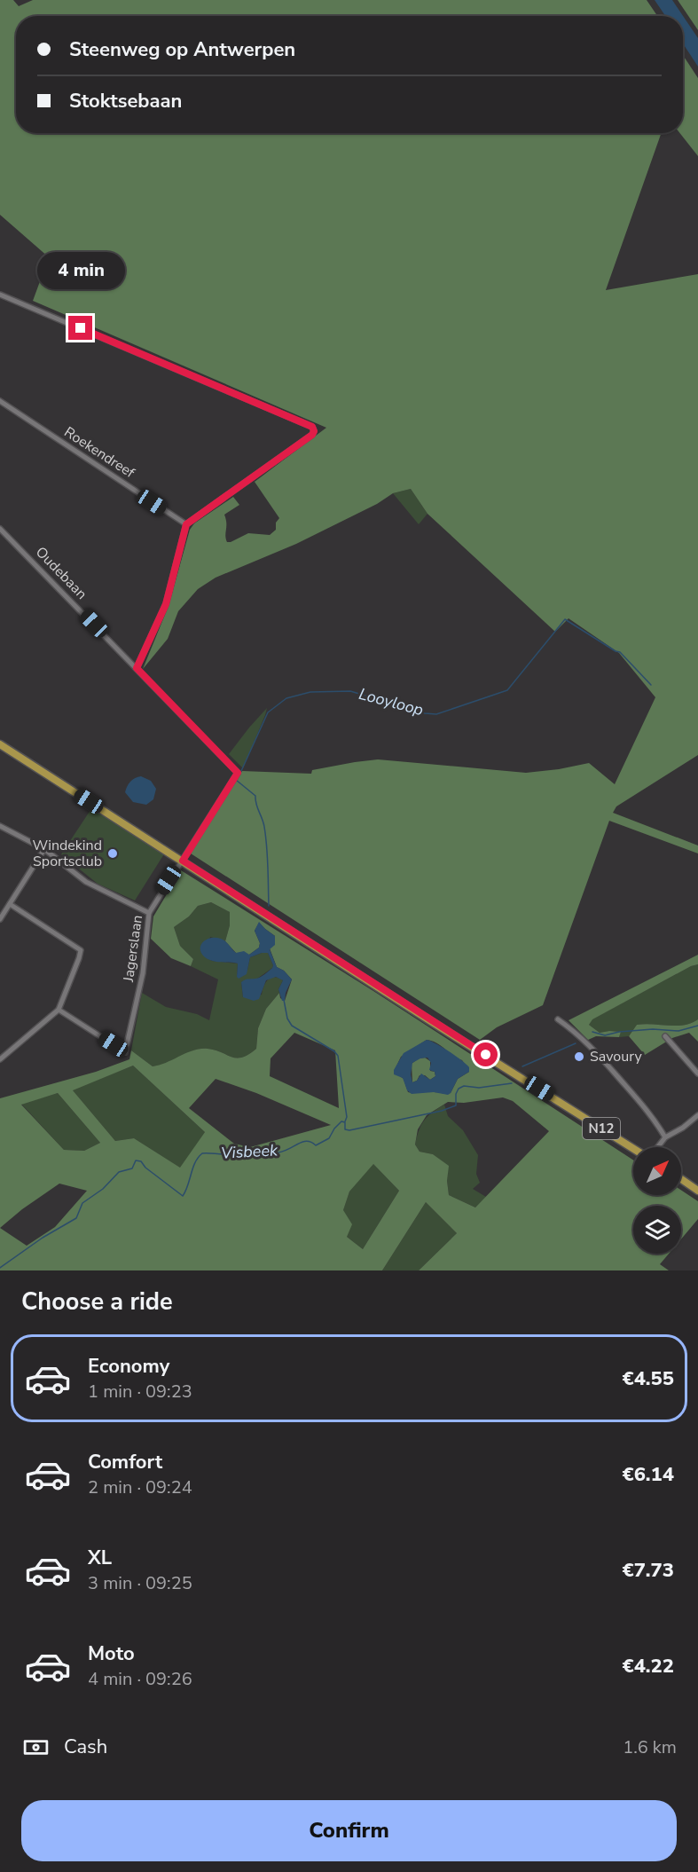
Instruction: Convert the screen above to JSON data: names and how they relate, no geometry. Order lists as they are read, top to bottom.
{
  "streets": {
    "main road": ["N12"],
    "street": ["Roekendreef", "Oudebaan", "Jagerslaan"]
  },
  "crossings": [
    ["Oudebaan", "Jagerslaan"],
    ["Jagerslaan", "N12"]
  ],
  "water": ["Looyloop", "Visbeek"],
  "places": ["Windekind Sportsclub", "Savoury"],
  "north": "top right",
  "page": {
    "banner": ["Steenweg op Antwerpen", "Stoktsebaan"],
    "bubble": "4 min",
    "heading": "Choose a ride",
    "list": [
      {
        "name": "Economy",
        "note": "1 min · 09:23",
        "value": "€4.55"
      },
      {
        "name": "Comfort",
        "note": "2 min · 09:24",
        "value": "€6.14"
      },
      {
        "name": "XL",
        "note": "3 min · 09:25",
        "value": "€7.73"
      },
      {
        "name": "Moto",
        "note": "4 min · 09:26",
        "value": "€4.22"
      }
    ],
    "pay": ["Cash", "1.6 km"],
    "buttons": "Confirm"
  }
}
